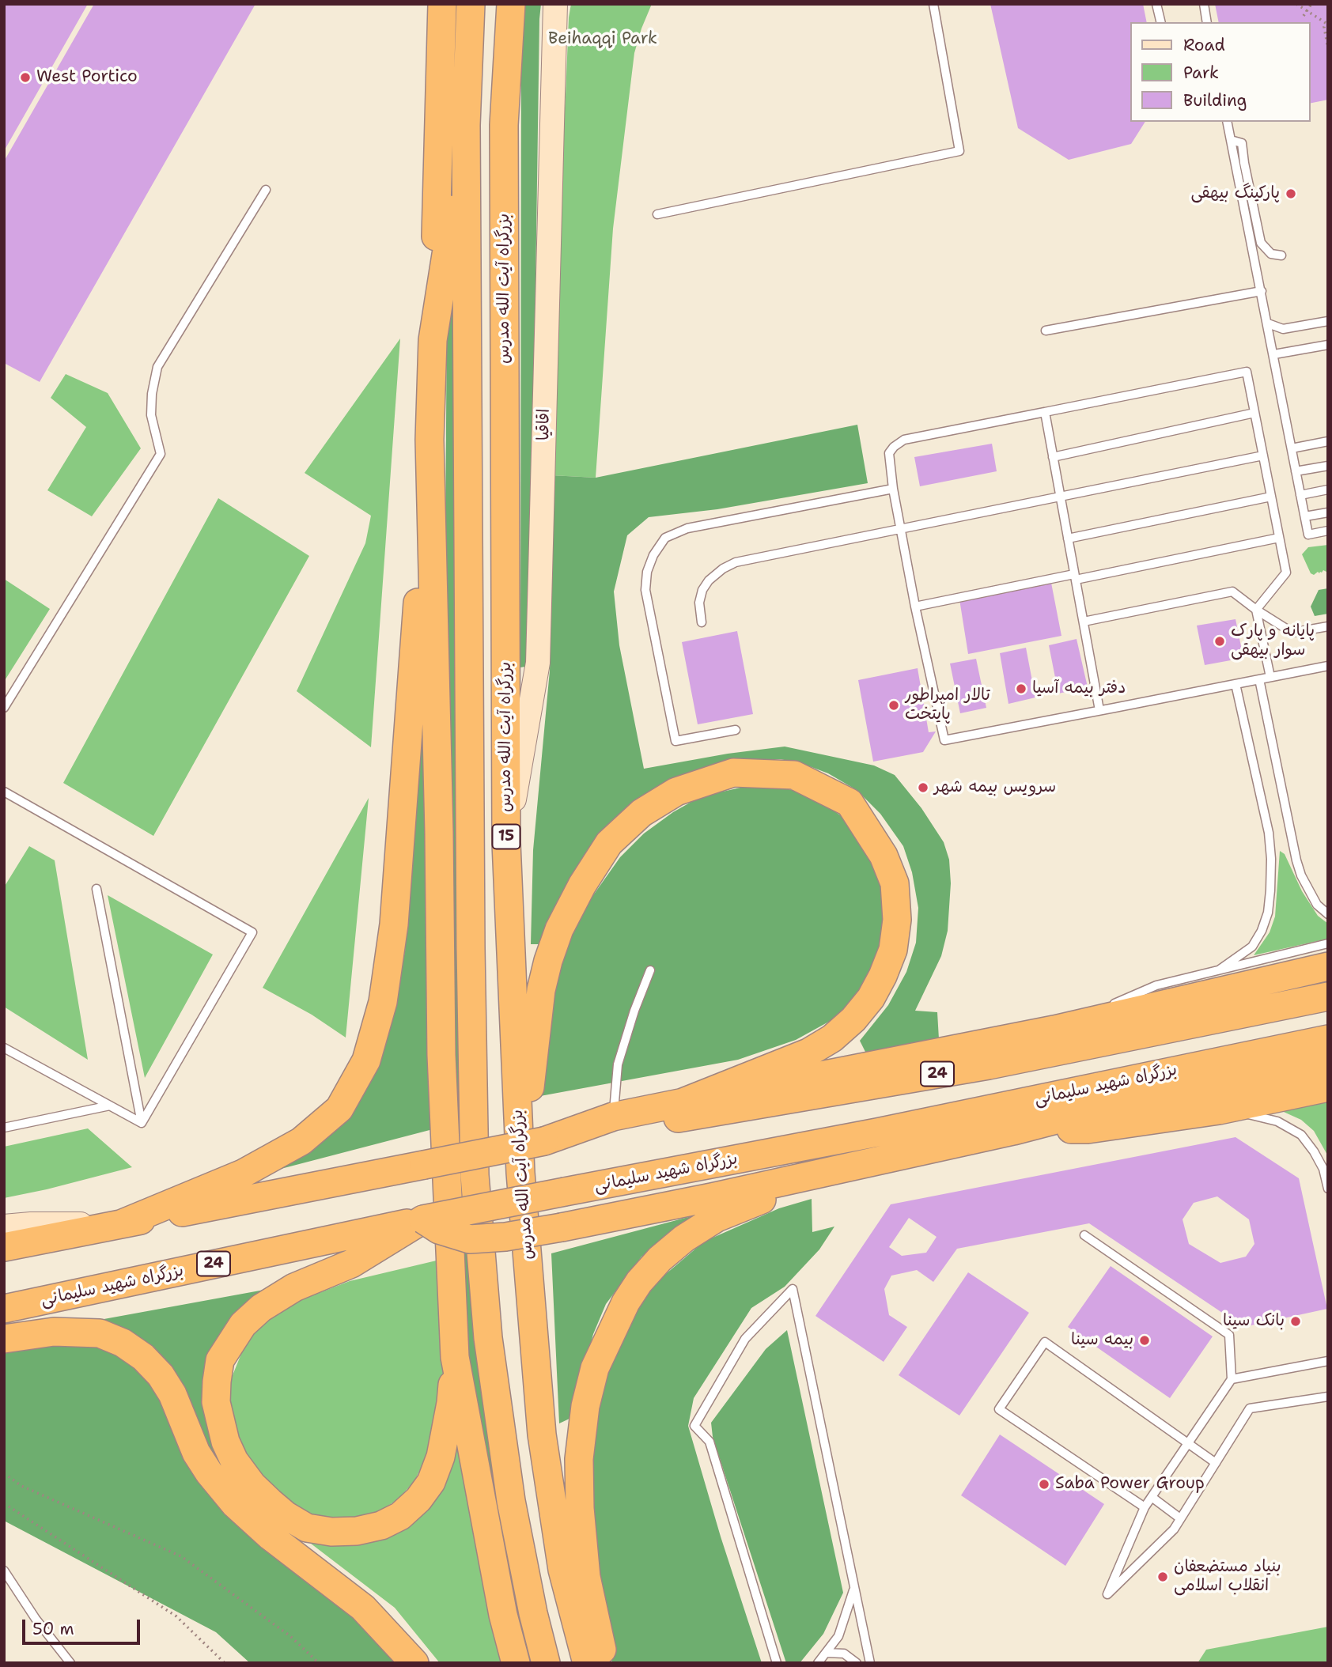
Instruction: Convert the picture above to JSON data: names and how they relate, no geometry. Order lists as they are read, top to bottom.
{
  "streets": {
    "highway": [
      "بزرگراه آیت الله مدرس",
      "15",
      "24",
      "بزرگراه شهید سلیمانی"
    ],
    "main road": ["اقاقیا"]
  },
  "crossings": [
    ["بزرگراه آیت الله مدرس", "اقاقیا"]
  ],
  "parks": ["Beihaqqi Park"],
  "places": [
    "West Portico",
    "پارکینگ بیهقی",
    "پایانه و پارک سوار بیهقی",
    "دفتر بیمه آسیا",
    "تالار امپراطور پایتخت",
    "سرویس بیمه شهر",
    "بانک سینا",
    "بیمه سینا",
    "Saba Power Group",
    "بنیاد مستضعفان انقلاب اسلامی"
  ],
  "legend": ["Road", "Park", "Building"],
  "scale_bar": "50 m"
}
